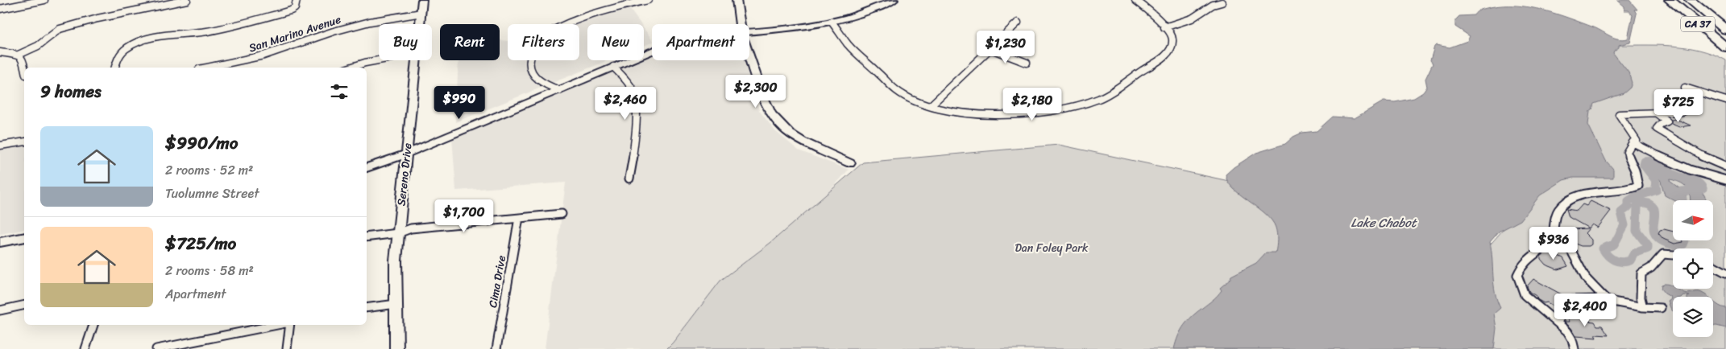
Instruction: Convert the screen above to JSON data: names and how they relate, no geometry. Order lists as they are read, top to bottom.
{
  "streets": {
    "highway": ["CA 37"],
    "street": ["San Marino Avenue", "Sereno Drive", "Cima Drive"]
  },
  "crossings": [
    ["San Marino Avenue", "Sereno Drive"]
  ],
  "water": ["Lake Chabot"],
  "parks": ["Dan Foley Park"],
  "north": "right",
  "page": {
    "chip": [
      "Buy",
      "Rent",
      "Filters",
      "New",
      "Apartment"
    ],
    "price": [
      "$1,230",
      "$2,300",
      "$990",
      "$2,460",
      "$2,180",
      "$725",
      "$1,700",
      "$936",
      "$2,400"
    ],
    "heading": "9 homes",
    "list": [
      {
        "name": "$990/mo",
        "note": "2 rooms · 52 m² · Tuolumne Street"
      },
      {
        "name": "$725/mo",
        "note": "2 rooms · 58 m² · Apartment"
      }
    ]
  }
}
